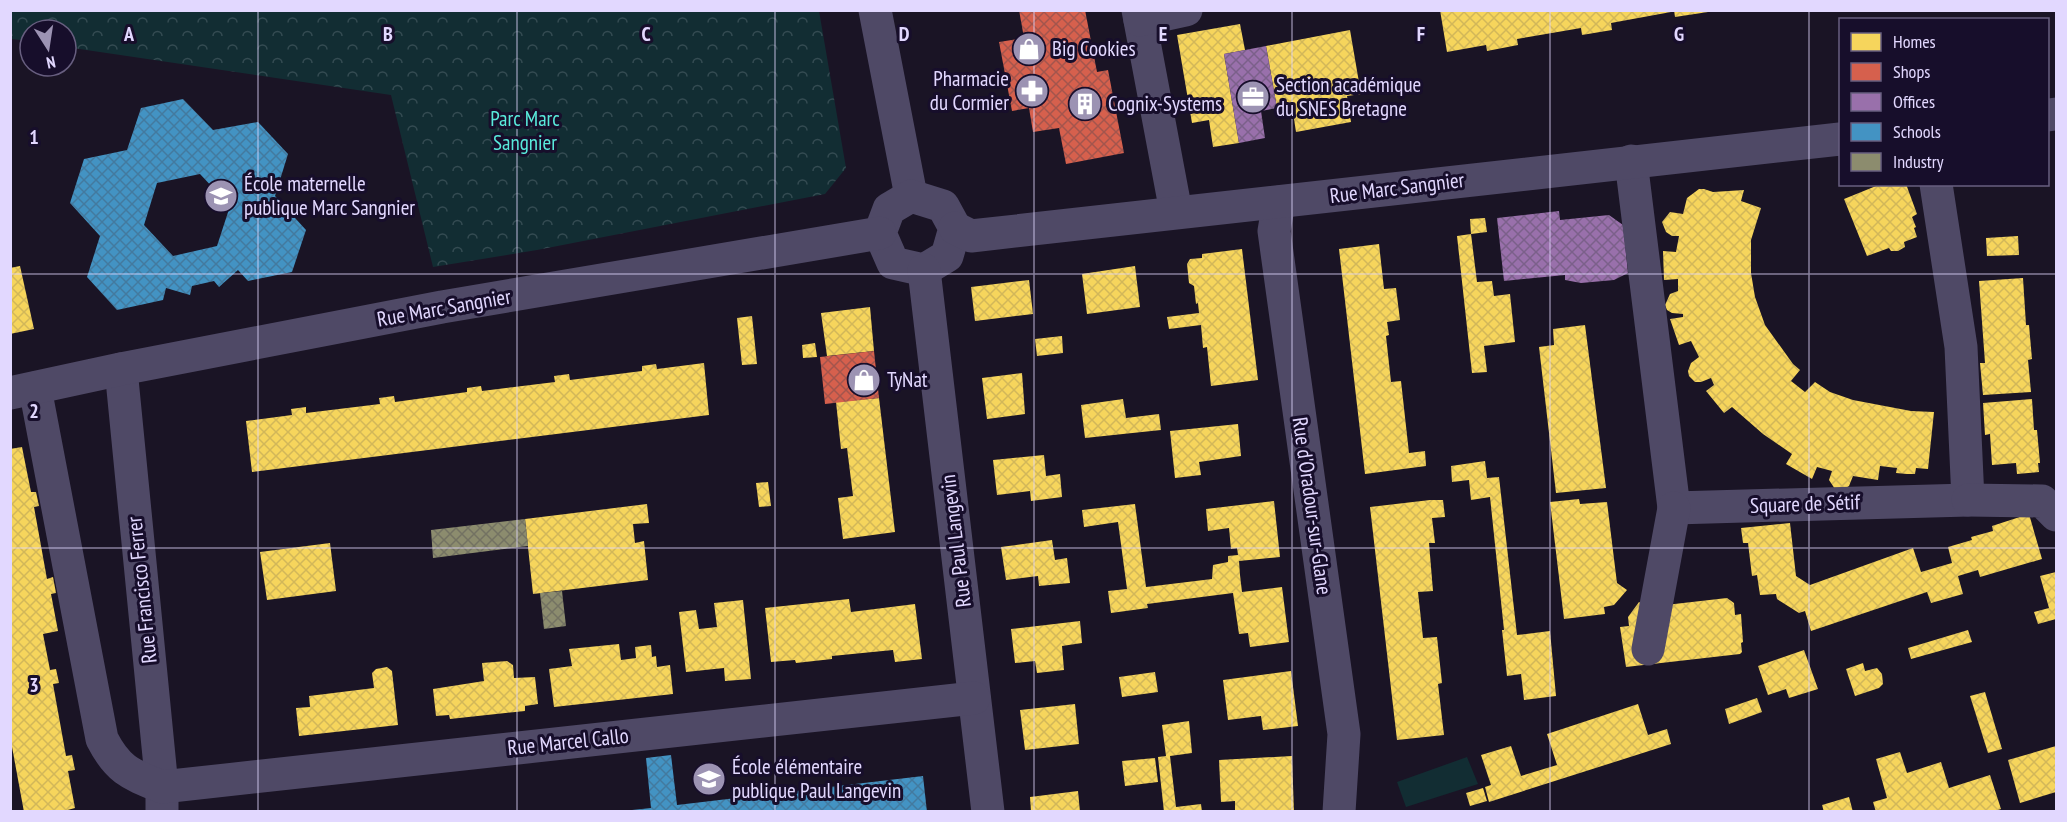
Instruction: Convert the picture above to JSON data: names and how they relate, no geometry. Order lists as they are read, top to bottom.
{
  "streets": {
    "street": [
      "Rue Marc Sangnier",
      "Square de Sétif",
      "Rue d'Oradour-sur-Glane",
      "Rue Paul Langevin",
      "Rue Francisco Ferrer",
      "Rue Marcel Callo"
    ]
  },
  "crossings": [
    ["Rue Marc Sangnier", "Rue d'Oradour-sur-Glane"],
    ["Rue Marc Sangnier", "Rue Paul Langevin"],
    ["Rue Marc Sangnier", "Rue Francisco Ferrer"],
    ["Rue Paul Langevin", "Rue Marcel Callo"],
    ["Rue Francisco Ferrer", "Rue Marcel Callo"]
  ],
  "parks": ["Parc Marc Sangnier"],
  "places": {
    "shop": ["Big Cookies", "TyNat"],
    "pharmacy": ["Pharmacie du Cormier"],
    "office": ["Section académique du SNES Bretagne"],
    "building": ["Cognix-Systems"],
    "school or university": ["École maternelle publique Marc Sangnier", "École élémentaire publique Paul Langevin"]
  },
  "legend": [
    "Homes",
    "Shops",
    "Offices",
    "Schools",
    "Industry"
  ],
  "north": "bottom",
  "grid": {
    "columns": [
      "A",
      "B",
      "C",
      "D",
      "E",
      "F",
      "G"
    ],
    "rows": ["1", "2", "3"]
  }
}
